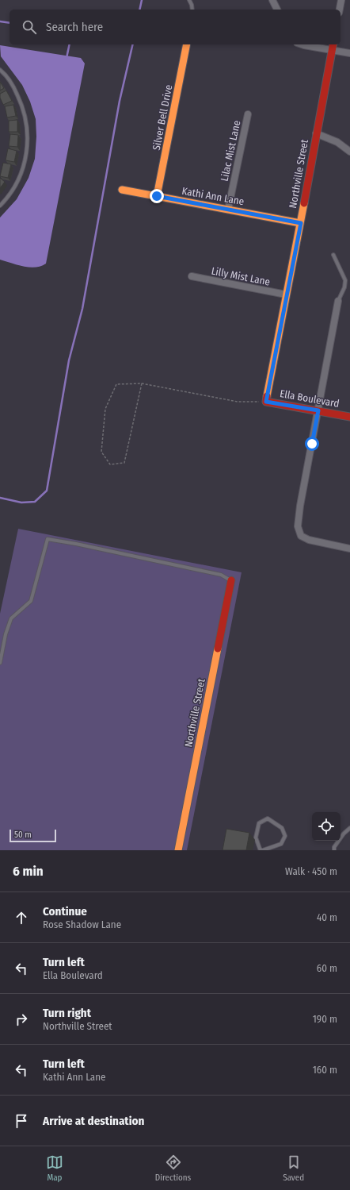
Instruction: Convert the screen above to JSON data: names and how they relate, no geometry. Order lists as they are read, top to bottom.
{
  "streets": {
    "street": [
      "Silver Bell Drive",
      "Lilac Mist Lane",
      "Northville Street",
      "Kathi Ann Lane",
      "Lilly Mist Lane",
      "Ella Boulevard"
    ]
  },
  "crossings": [
    ["Silver Bell Drive", "Kathi Ann Lane"],
    ["Lilac Mist Lane", "Kathi Ann Lane"],
    ["Northville Street", "Kathi Ann Lane"],
    ["Northville Street", "Lilly Mist Lane"],
    ["Northville Street", "Ella Boulevard"]
  ],
  "scale_bar": "50 m",
  "page": {
    "search": "Search here",
    "scale": "50 m",
    "heading": ["6 min", "Walk · 450 m"],
    "list": [
      ["Continue", "Rose Shadow Lane", "40 m"],
      ["Turn left", "Ella Boulevard", "60 m"],
      ["Turn right", "Northville Street", "190 m"],
      ["Turn left", "Kathi Ann Lane", "160 m"],
      "Arrive at destination"
    ],
    "nav": ["Map", "Directions", "Saved"]
  }
}
